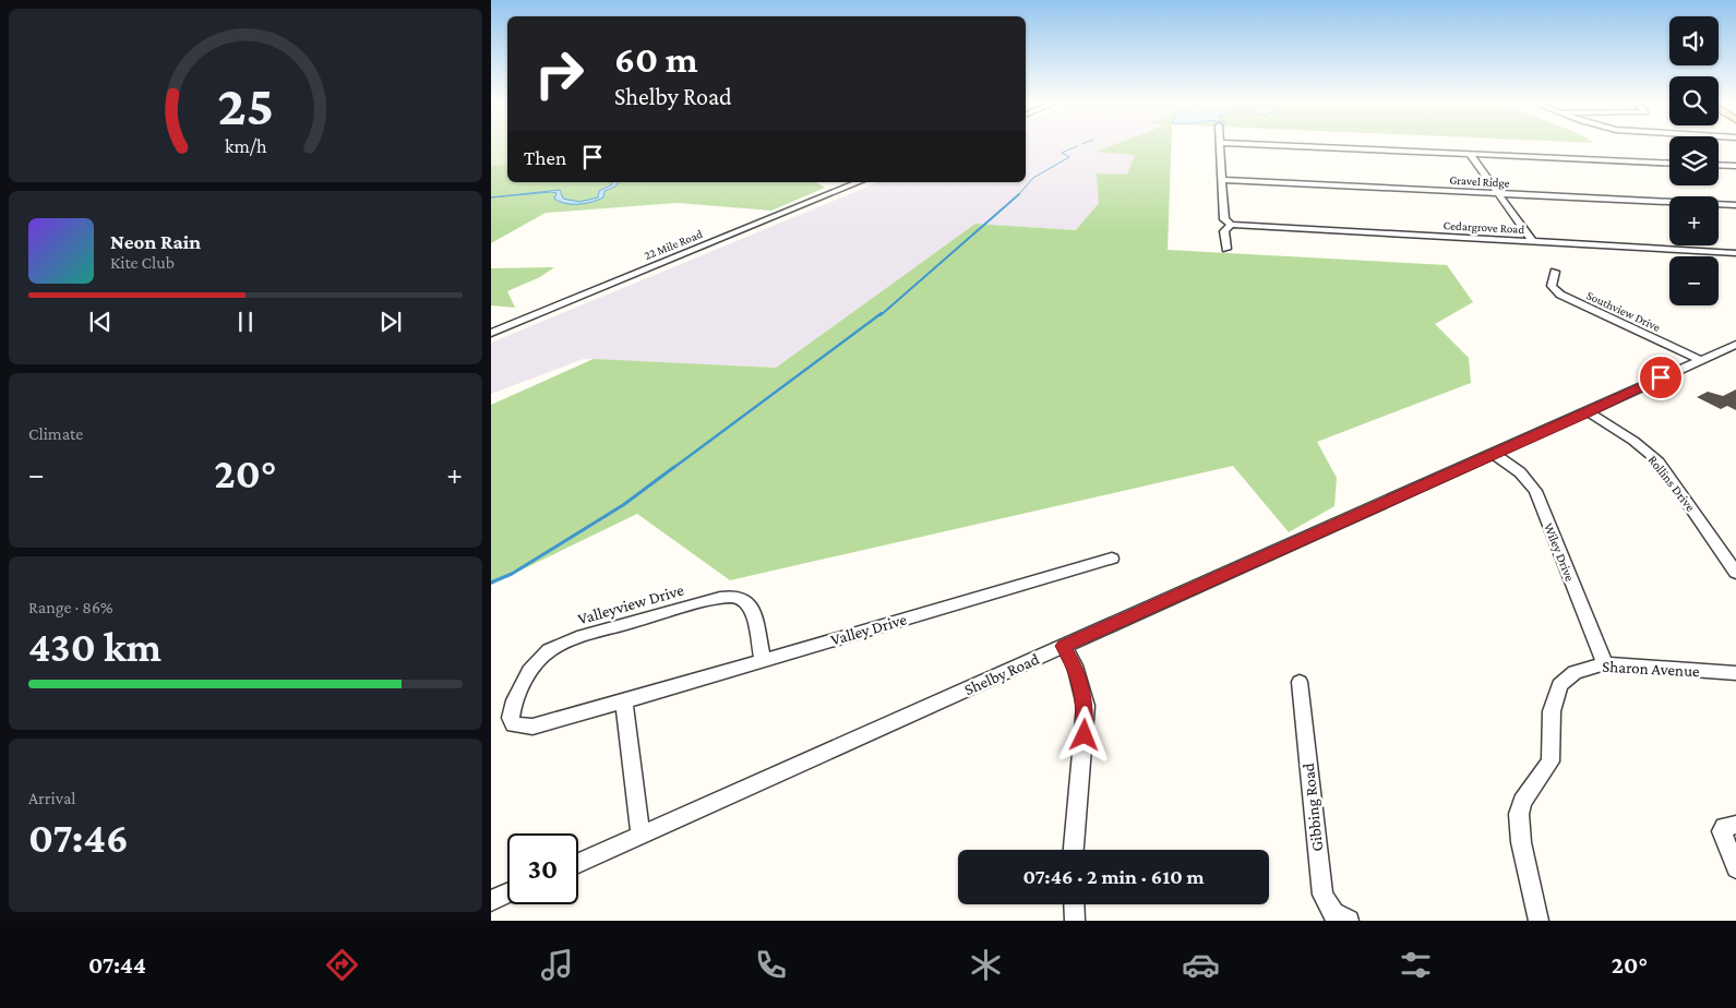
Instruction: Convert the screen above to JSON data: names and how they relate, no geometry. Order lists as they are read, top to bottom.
{
  "streets": {
    "street": [
      "Gravel Ridge",
      "Cedargrove Road",
      "22 Mile Road",
      "Southview Drive",
      "Rollins Drive",
      "Wiley Drive",
      "Valleyview Drive",
      "Valley Drive",
      "Sharon Avenue",
      "Shelby Road",
      "Gibbing Road"
    ]
  },
  "crossings": [
    ["Southview Drive", "Shelby Road"],
    ["Rollins Drive", "Shelby Road"],
    ["Wiley Drive", "Sharon Avenue"],
    ["Wiley Drive", "Shelby Road"],
    ["Valleyview Drive", "Valley Drive"]
  ],
  "page": {
    "map_buttons": ["+", "−"],
    "turn": ["60 m", "Shelby Road"],
    "then": "Then",
    "song": ["Neon Rain", "Kite Club"],
    "tile": [
      "Climate",
      ["Range · 86%", "430 km"],
      ["Arrival", "07:46"]
    ],
    "heat": ["−", "20°", "+"],
    "limit": "30",
    "trip": "07:46 · 2 min · 610 m",
    "tabs": ["07:44", "20°"],
    "gauge": ["25", "km/h"]
  }
}
